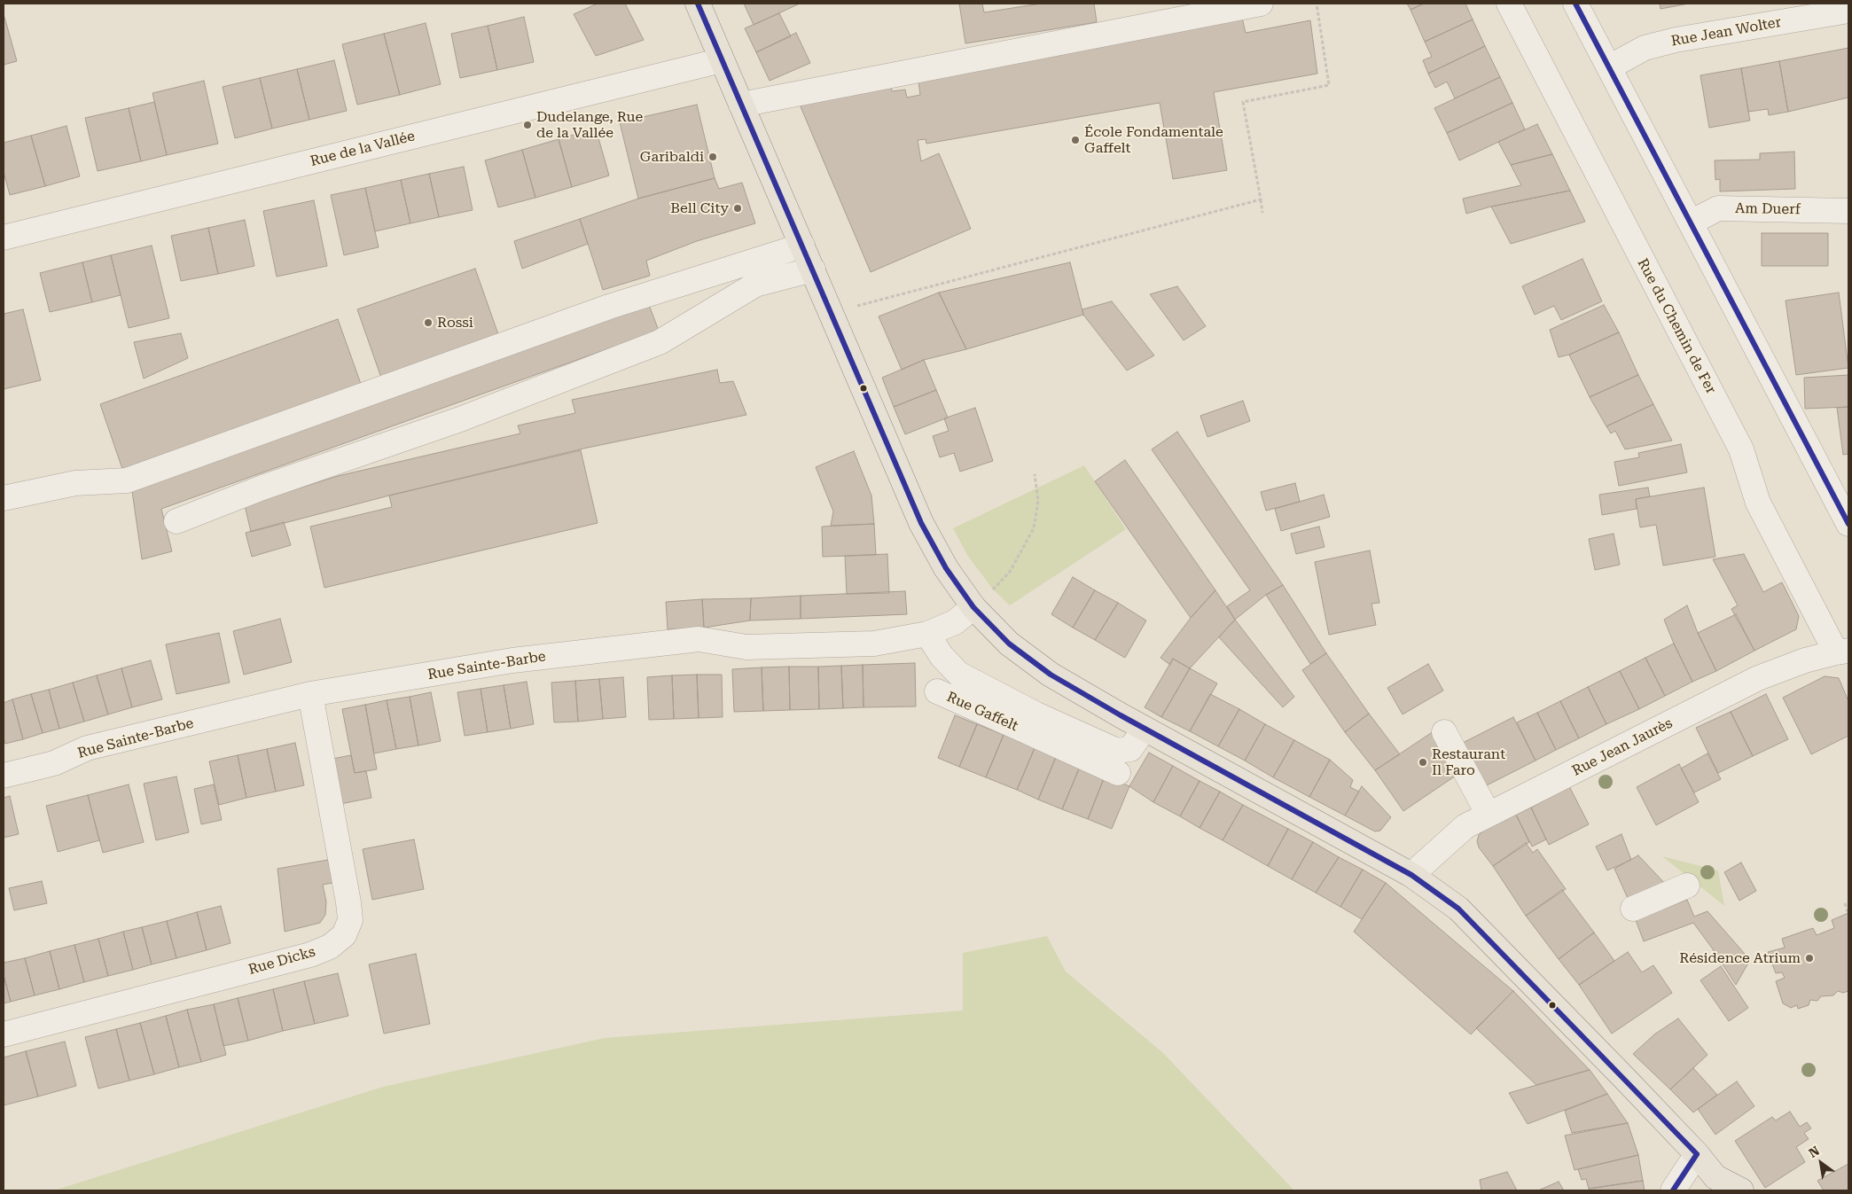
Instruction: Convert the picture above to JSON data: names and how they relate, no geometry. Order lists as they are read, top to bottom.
{
  "streets": {
    "street": [
      "Rue Jean Wolter",
      "Rue de la Vallée",
      "Am Duerf",
      "Rue du Chemin de Fer",
      "Rue Sainte-Barbe",
      "Rue Gaffelt",
      "Rue Jean Jaurès",
      "Rue Dicks"
    ]
  },
  "crossings": [
    ["Rue du Chemin de Fer", "Rue Jean Jaurès"],
    ["Rue Sainte-Barbe", "Rue Gaffelt"],
    ["Rue Sainte-Barbe", "Rue Dicks"]
  ],
  "places": [
    "Dudelange, Rue de la Vallée",
    "École Fondamentale Gaffelt",
    "Garibaldi",
    "Bell City",
    "Rossi",
    "Restaurant Il Faro",
    "Résidence Atrium"
  ],
  "north": "top left"
}
